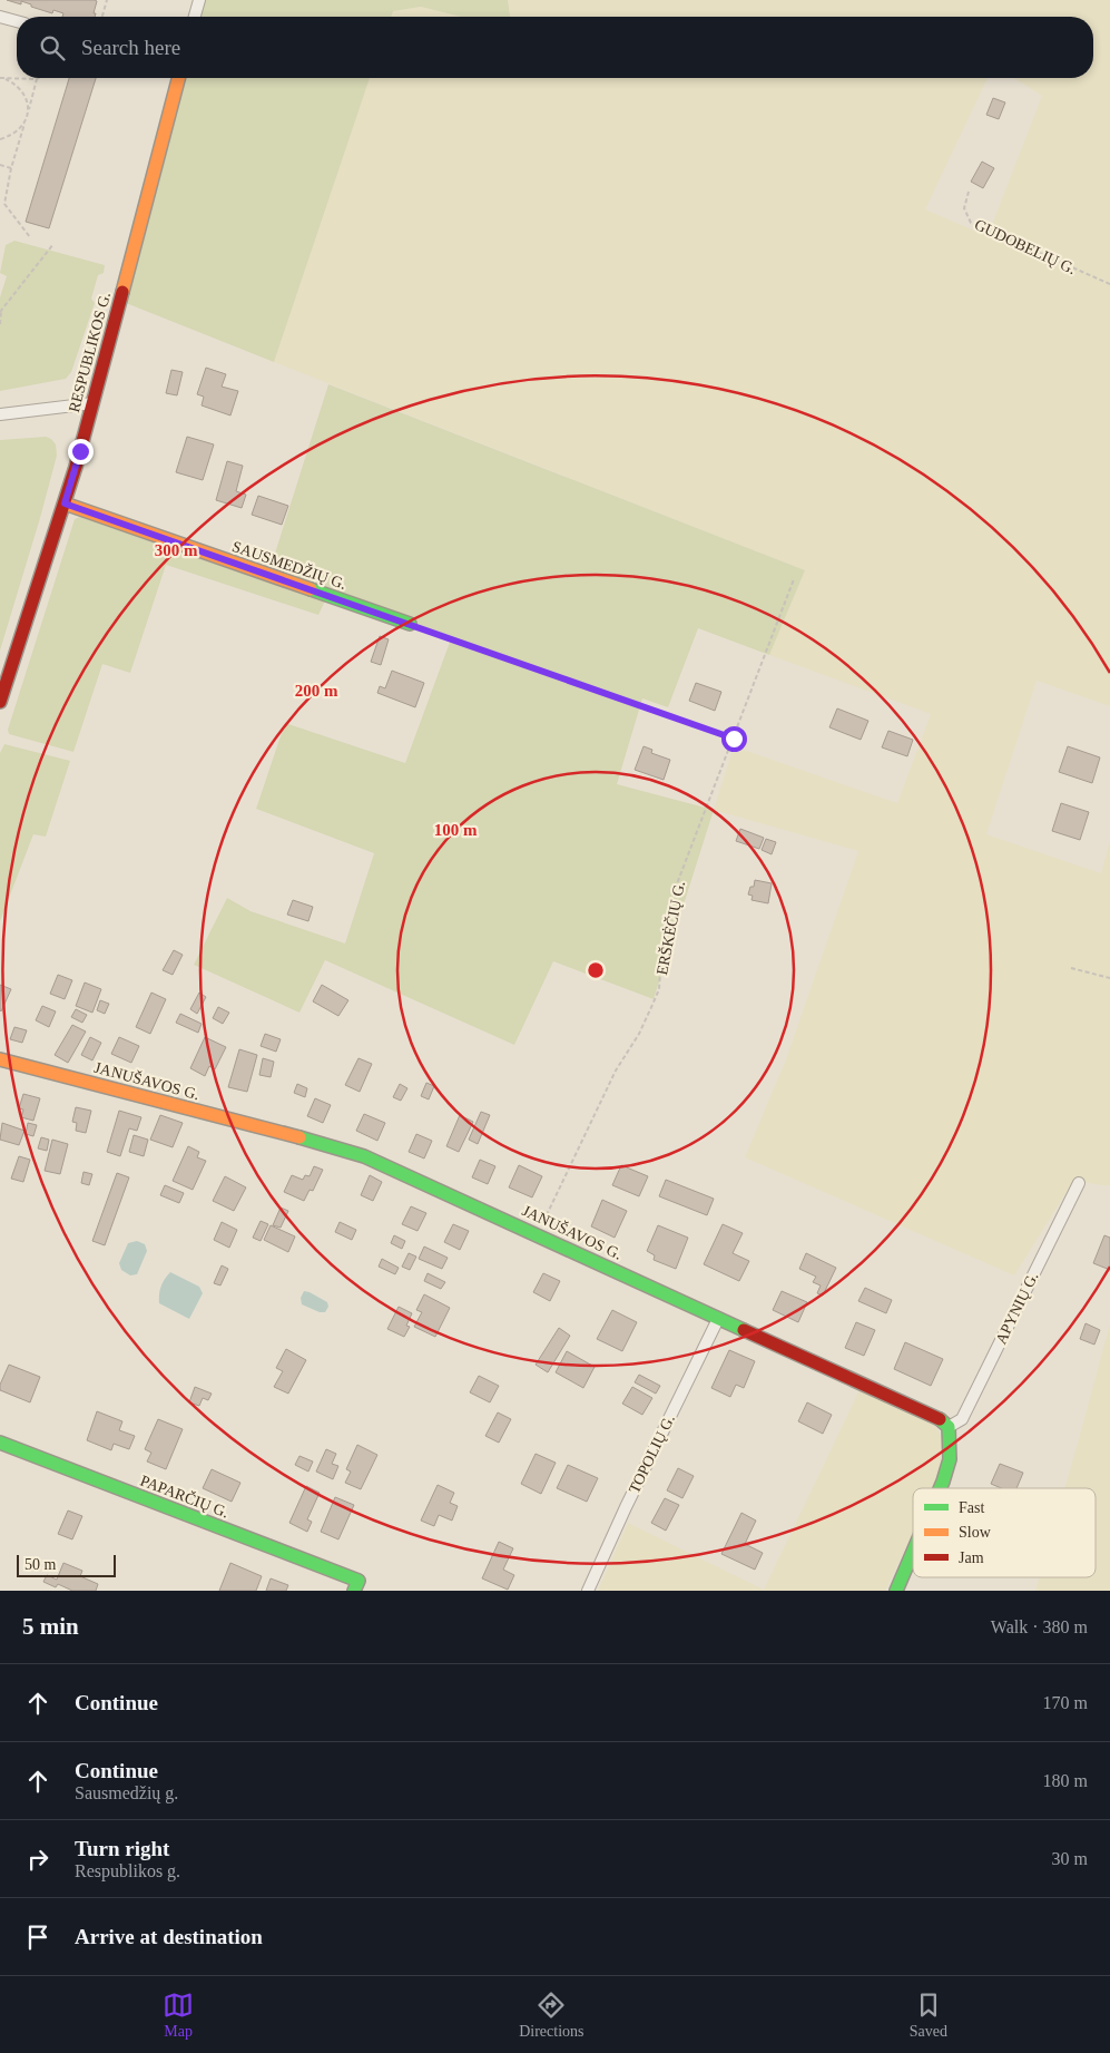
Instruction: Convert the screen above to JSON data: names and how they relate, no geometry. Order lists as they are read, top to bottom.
{
  "streets": {
    "street": [
      "RESPUBLIKOS G.",
      "SAUSMEDŽIŲ G.",
      "JANUŠAVOS G.",
      "APYNIŲ G.",
      "TOPOLIŲ G.",
      "PAPARČIŲ G."
    ],
    "path": ["GUDOBELIŲ G.", "ERŠKĖČIŲ G."]
  },
  "crossings": [
    ["RESPUBLIKOS G.", "SAUSMEDŽIŲ G."],
    ["ERŠKĖČIŲ G.", "JANUŠAVOS G."],
    ["JANUŠAVOS G.", "APYNIŲ G."],
    ["JANUŠAVOS G.", "TOPOLIŲ G."]
  ],
  "legend": ["Fast", "Slow", "Jam"],
  "scale_bar": "50 m",
  "page": {
    "search": "Search here",
    "scale": "50 m",
    "heading": ["5 min", "Walk · 380 m"],
    "list": [
      ["Continue", "170 m"],
      ["Continue", "Sausmedžių g.", "180 m"],
      ["Turn right", "Respublikos g.", "30 m"],
      "Arrive at destination"
    ],
    "nav": ["Map", "Directions", "Saved"]
  },
  "rings": ["300 m", "200 m", "100 m"]
}
